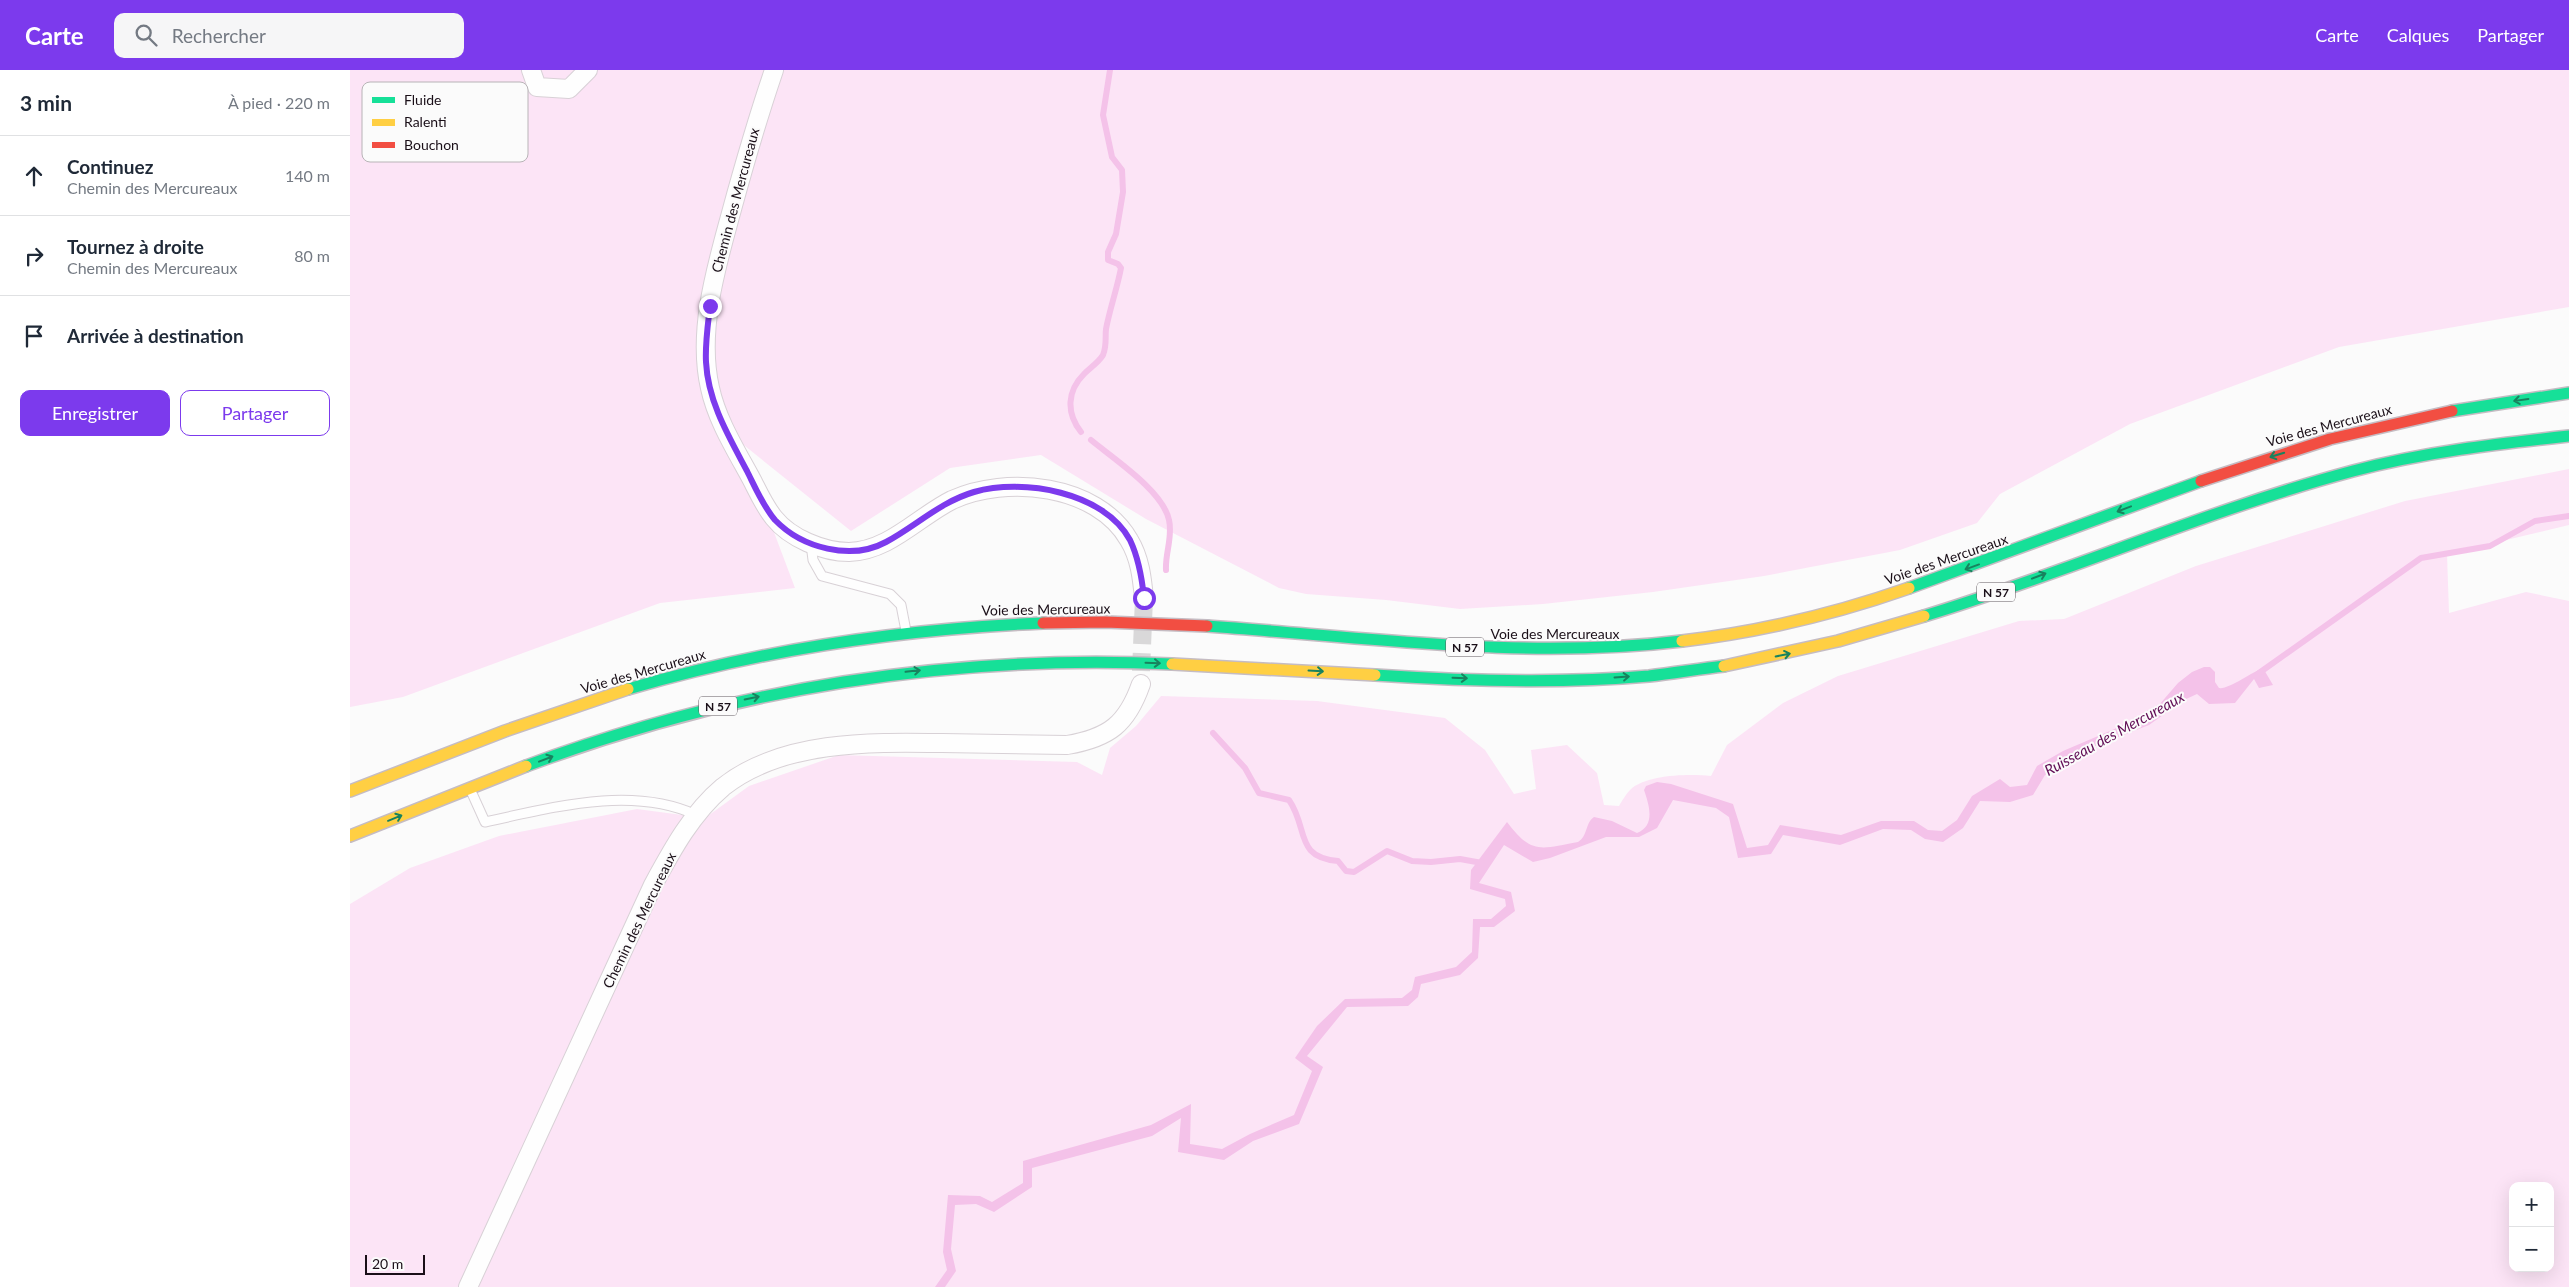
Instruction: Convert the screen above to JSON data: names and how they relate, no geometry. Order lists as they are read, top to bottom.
{
  "streets": {
    "highway": ["Voie des Mercureaux", "N 57"],
    "street": ["Chemin des Mercureaux"]
  },
  "water": ["Ruisseau des Mercureaux"],
  "legend": ["Fluide", "Ralenti", "Bouchon"],
  "scale_bar": "20 m",
  "page": {
    "header": "Carte",
    "search": "Rechercher",
    "nav": ["Carte", "Calques", "Partager"],
    "heading": ["3 min", "À pied · 220 m"],
    "list": [
      ["Continuez", "Chemin des Mercureaux", "140 m"],
      ["Tournez à droite", "Chemin des Mercureaux", "80 m"],
      "Arrivée à destination"
    ],
    "buttons": ["Enregistrer", "Partager"],
    "map_buttons": ["+", "−"],
    "scale": "20 m"
  }
}
